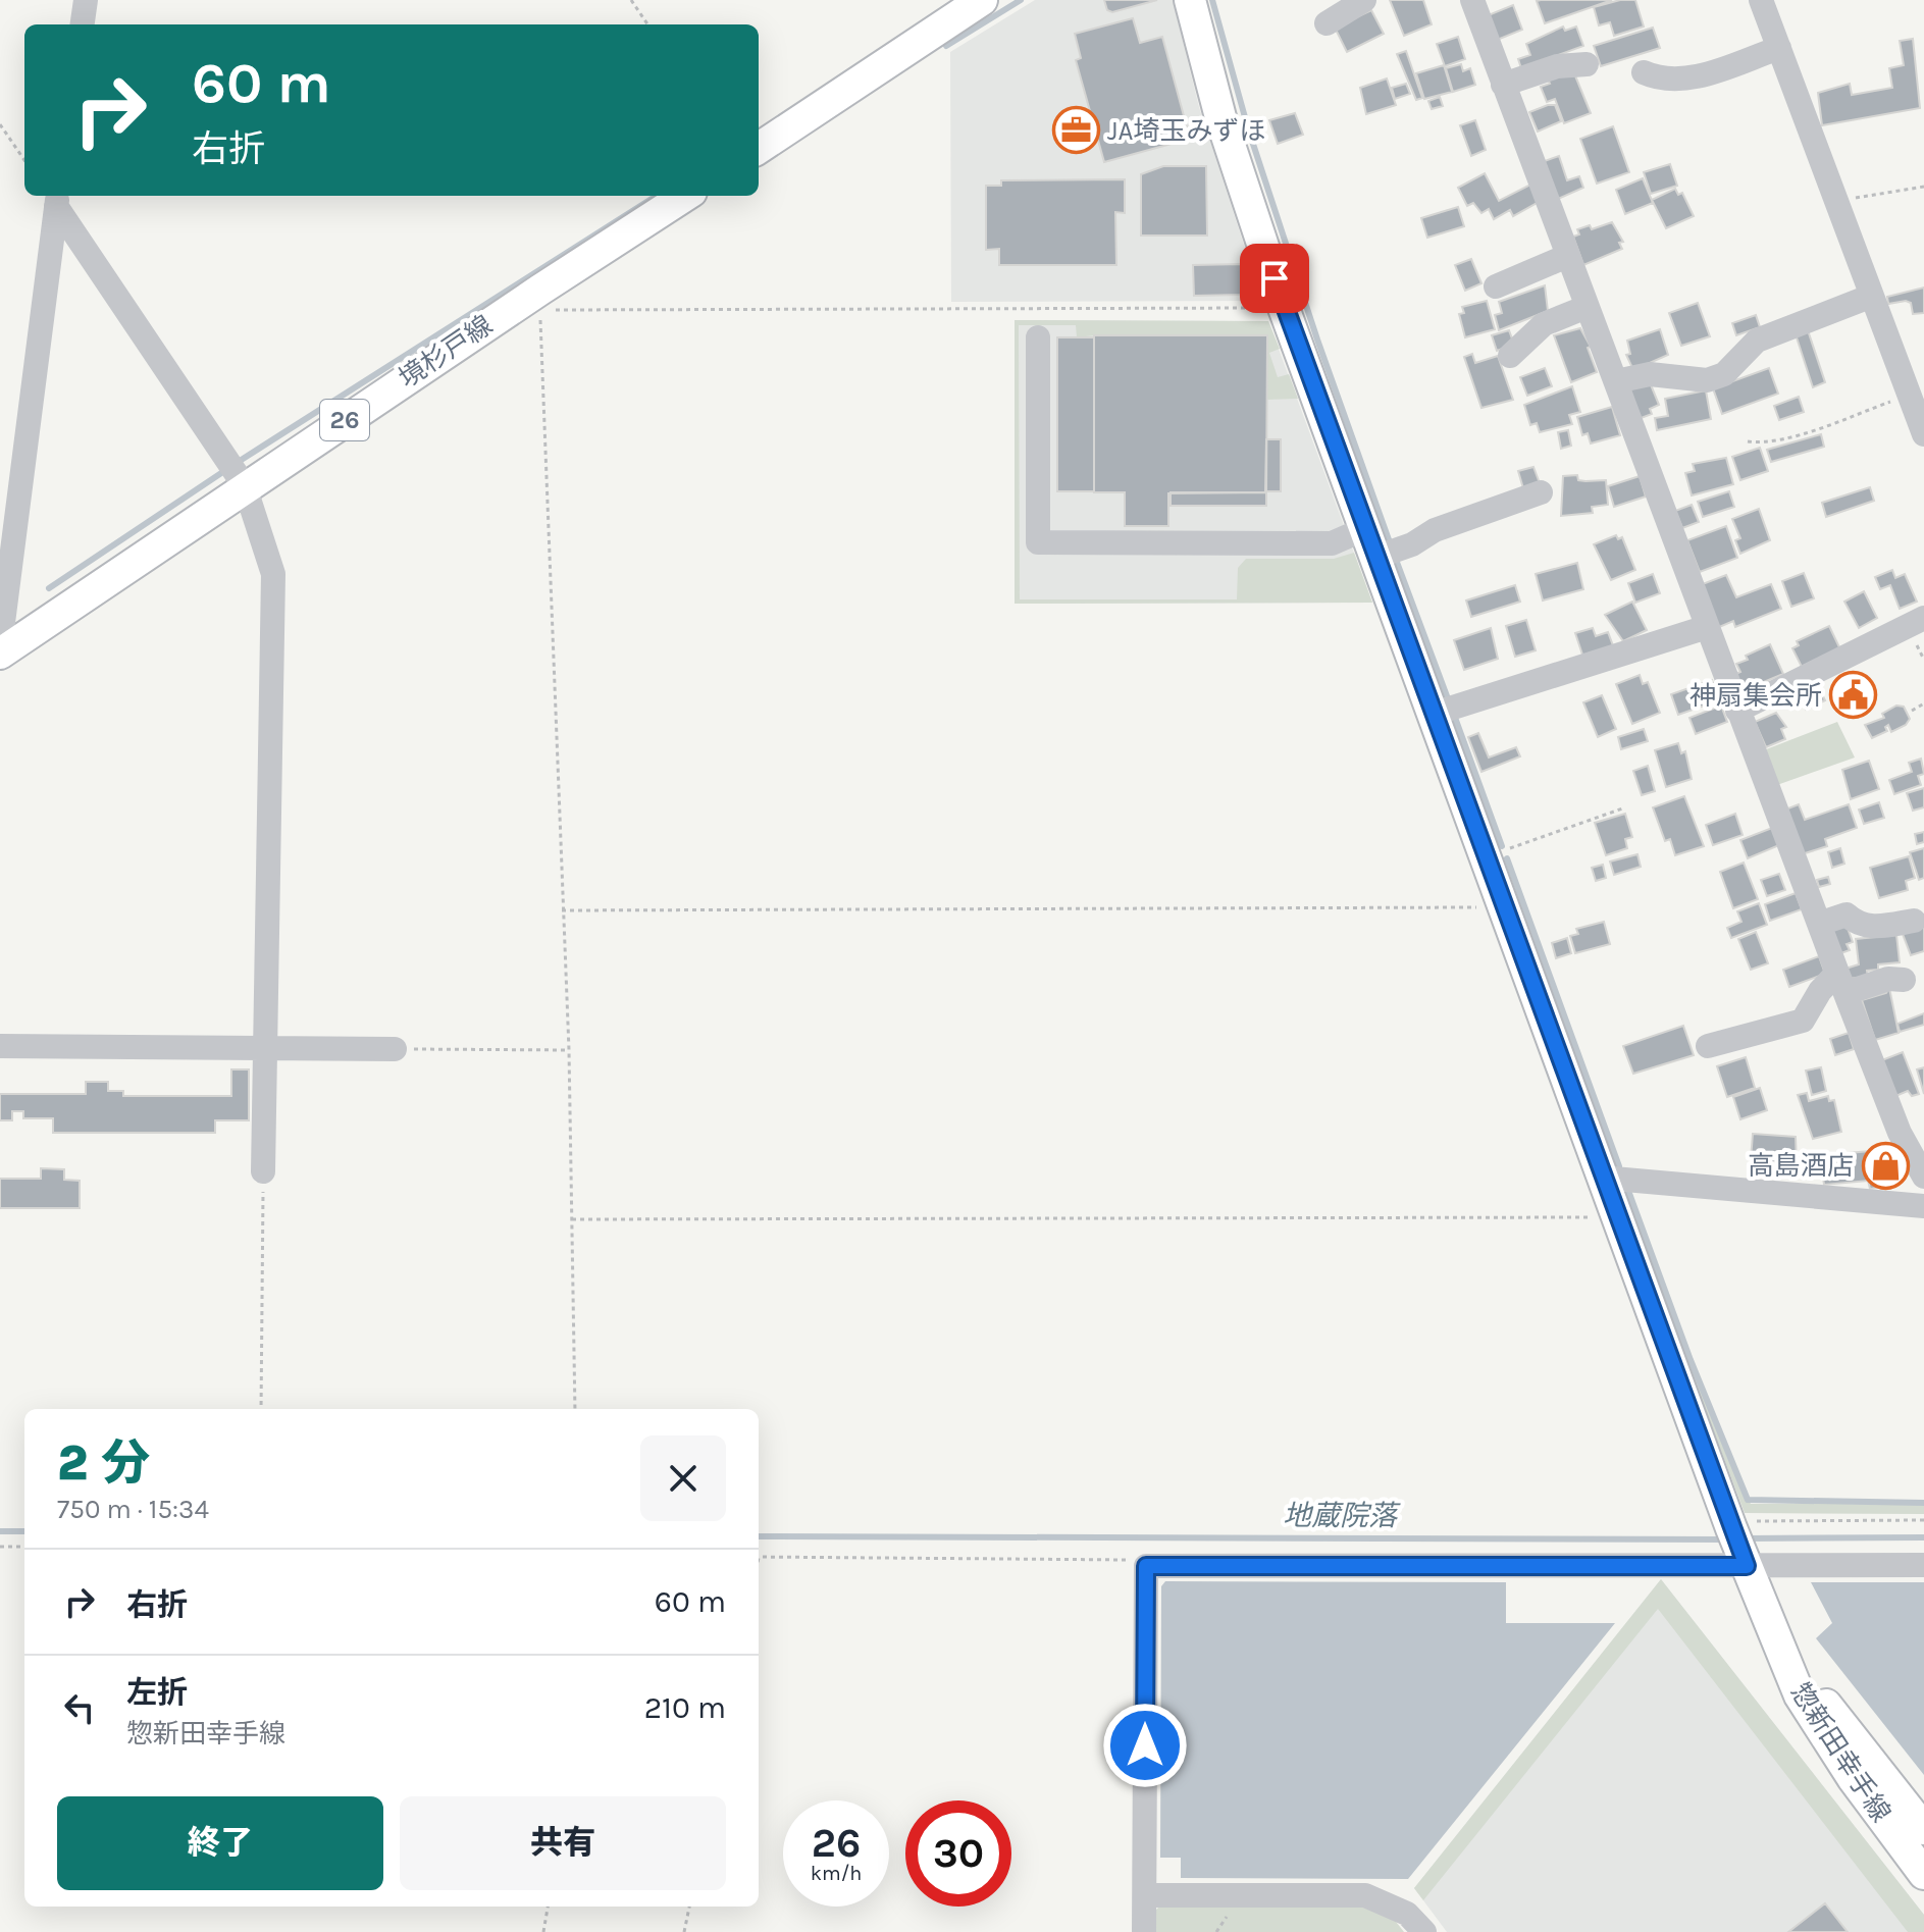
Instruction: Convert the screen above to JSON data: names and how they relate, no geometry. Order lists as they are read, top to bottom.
{
  "streets": {
    "main road": ["境杉戸線", "26", "惣新田幸手線"]
  },
  "water": ["地蔵院落"],
  "places": {
    "office": ["JA埼玉みずほ"],
    "public building": ["神扇集会所"],
    "shop": ["高島酒店"]
  },
  "page": {
    "turn": ["60 m", "右折"],
    "heading": ["2 分", "750 m · 15:34"],
    "list": [
      {
        "name": "右折",
        "value": "60 m"
      },
      {
        "name": "左折",
        "note": "惣新田幸手線",
        "value": "210 m"
      }
    ],
    "buttons": ["終了", "共有"],
    "speed": "26 km/h",
    "limit": "30"
  }
}
